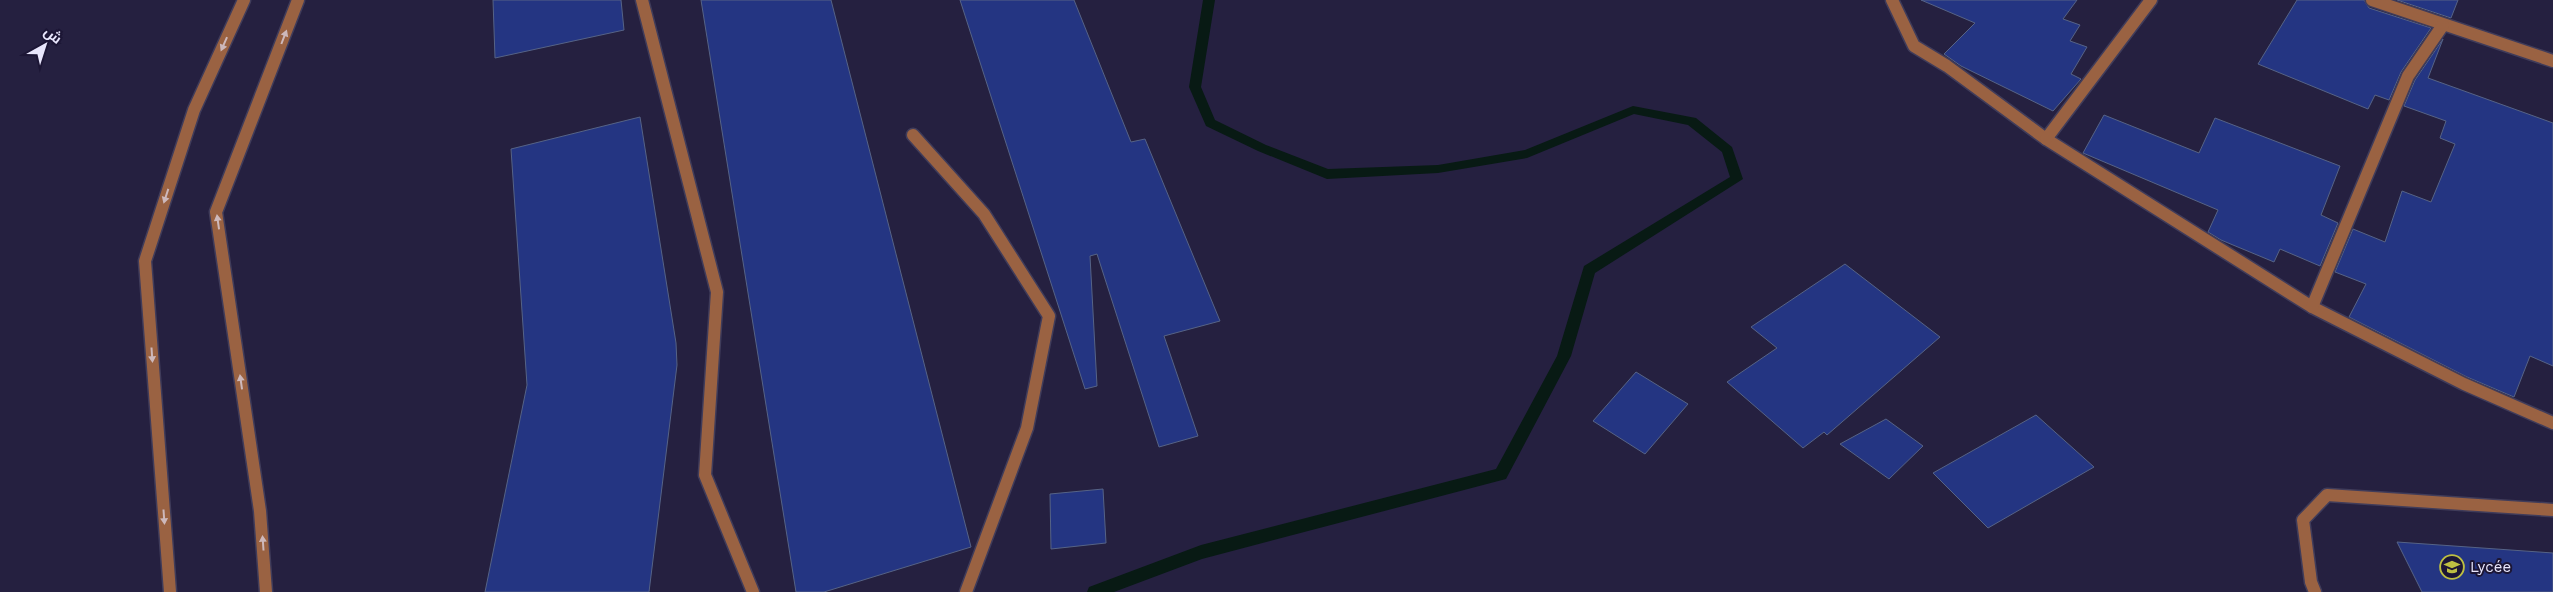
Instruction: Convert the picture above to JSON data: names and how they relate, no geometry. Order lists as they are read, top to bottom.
{
  "places": {
    "school or university": ["Lycée"]
  },
  "north": "top right"
}
